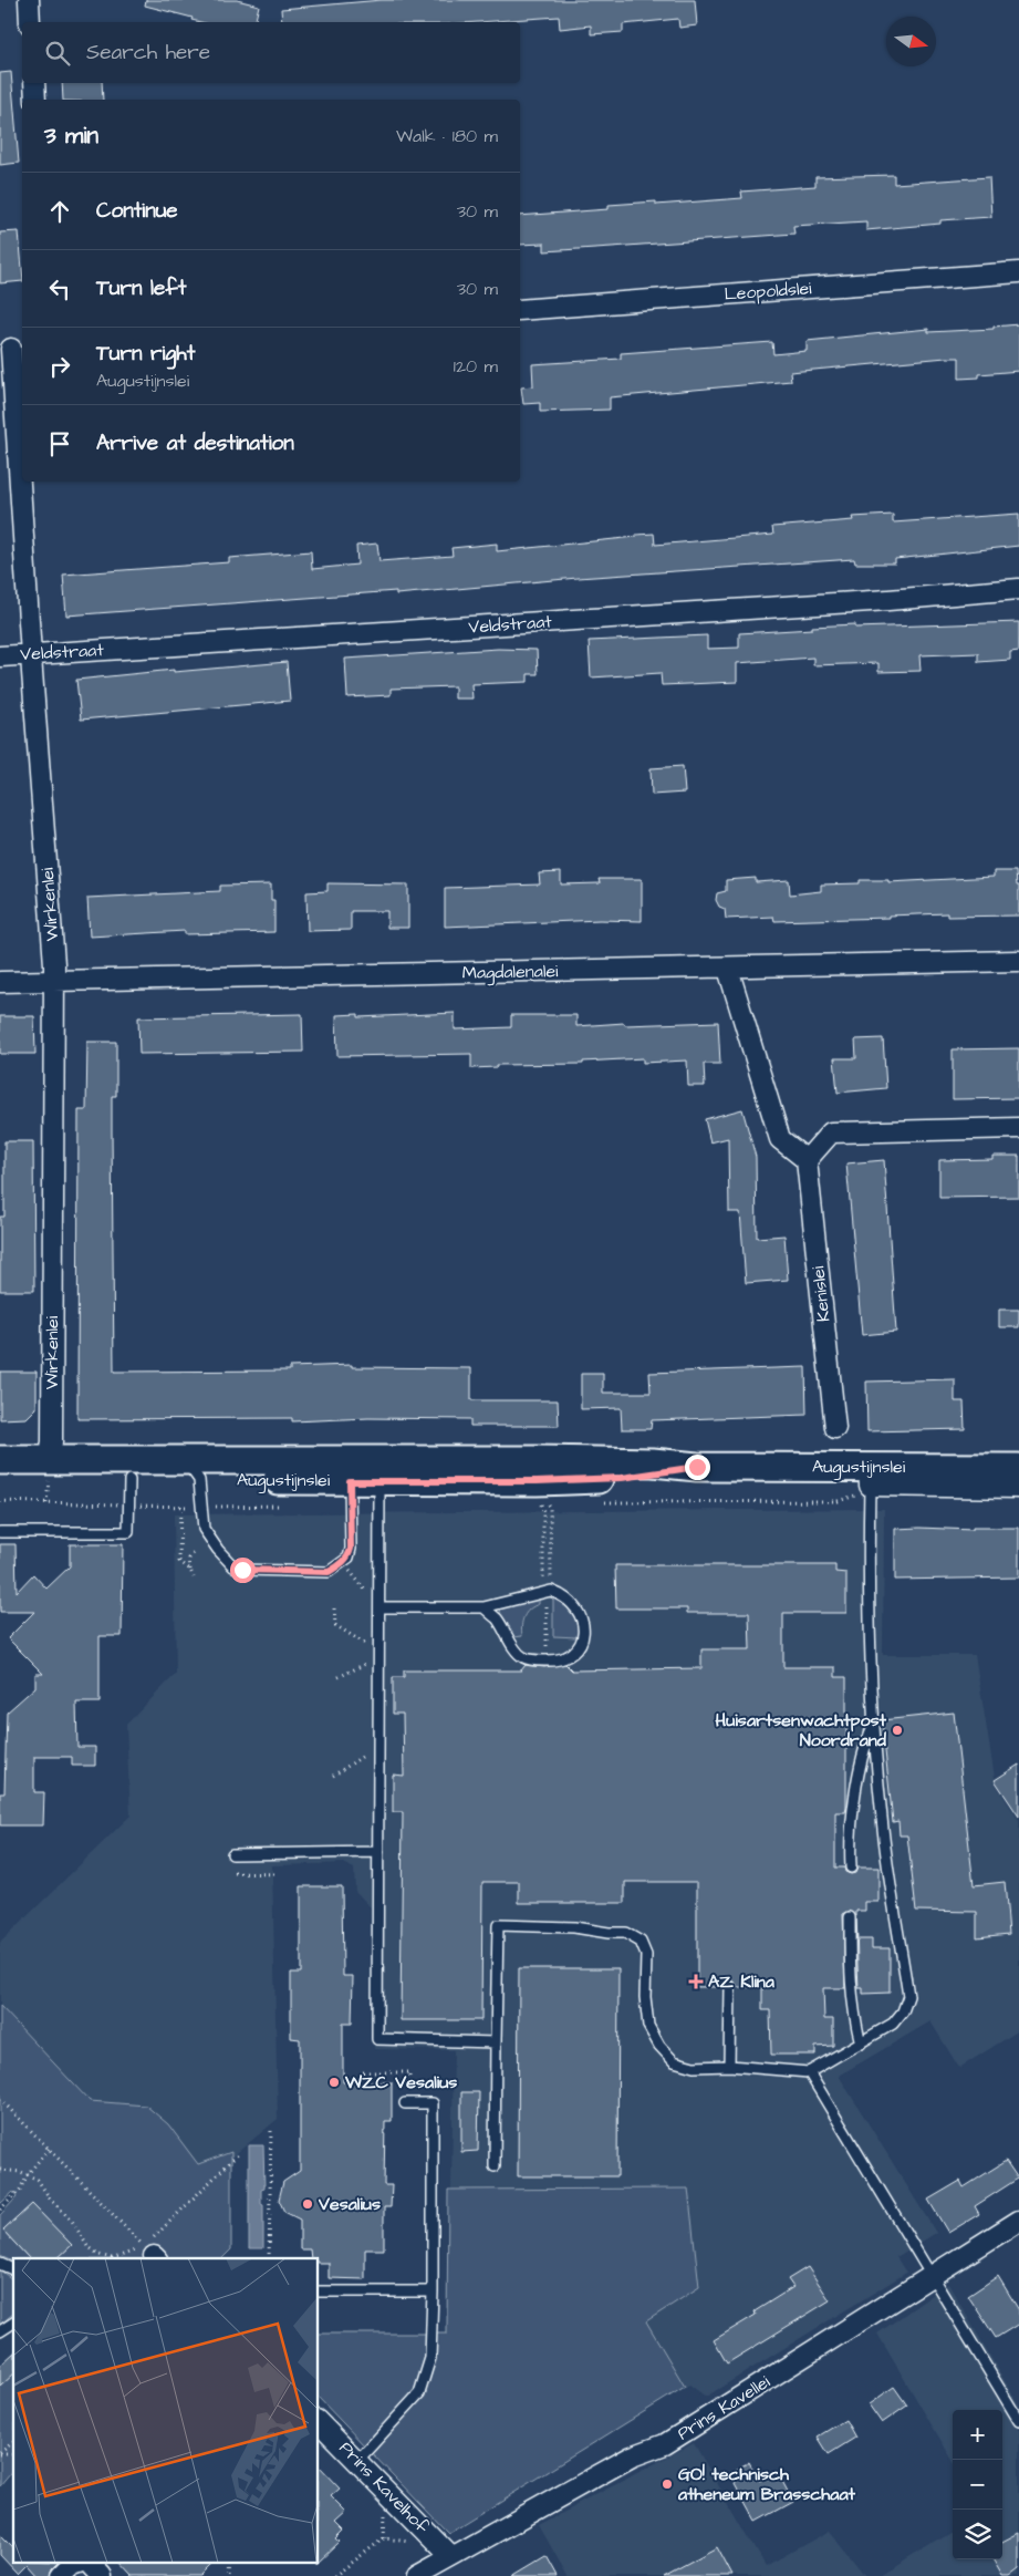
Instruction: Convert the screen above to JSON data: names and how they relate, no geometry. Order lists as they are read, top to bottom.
{
  "streets": {
    "street": [
      "Leopoldslei",
      "Veldstraat",
      "Wirkenlei",
      "Magdalenalei",
      "Kenislei",
      "Augustijnslei",
      "Prins Kavellei",
      "Prins Kavelhof"
    ]
  },
  "crossings": [
    ["Veldstraat", "Wirkenlei"],
    ["Wirkenlei", "Magdalenalei"],
    ["Wirkenlei", "Augustijnslei"],
    ["Prins Kavellei", "Prins Kavelhof"]
  ],
  "places": {
    "other": [
      "Huisartsenwachtpost Noordrand",
      "WZC Vesalius",
      "Vesalius",
      "GO! technisch atheneum Brasschaat"
    ],
    "health": ["AZ Klina"]
  },
  "north": "right",
  "page": {
    "search": "Search here",
    "heading": ["3 min", "Walk · 180 m"],
    "list": [
      ["Continue", "30 m"],
      ["Turn left", "30 m"],
      ["Turn right", "Augustijnslei", "120 m"],
      "Arrive at destination"
    ],
    "map_buttons": ["+", "−"]
  }
}
